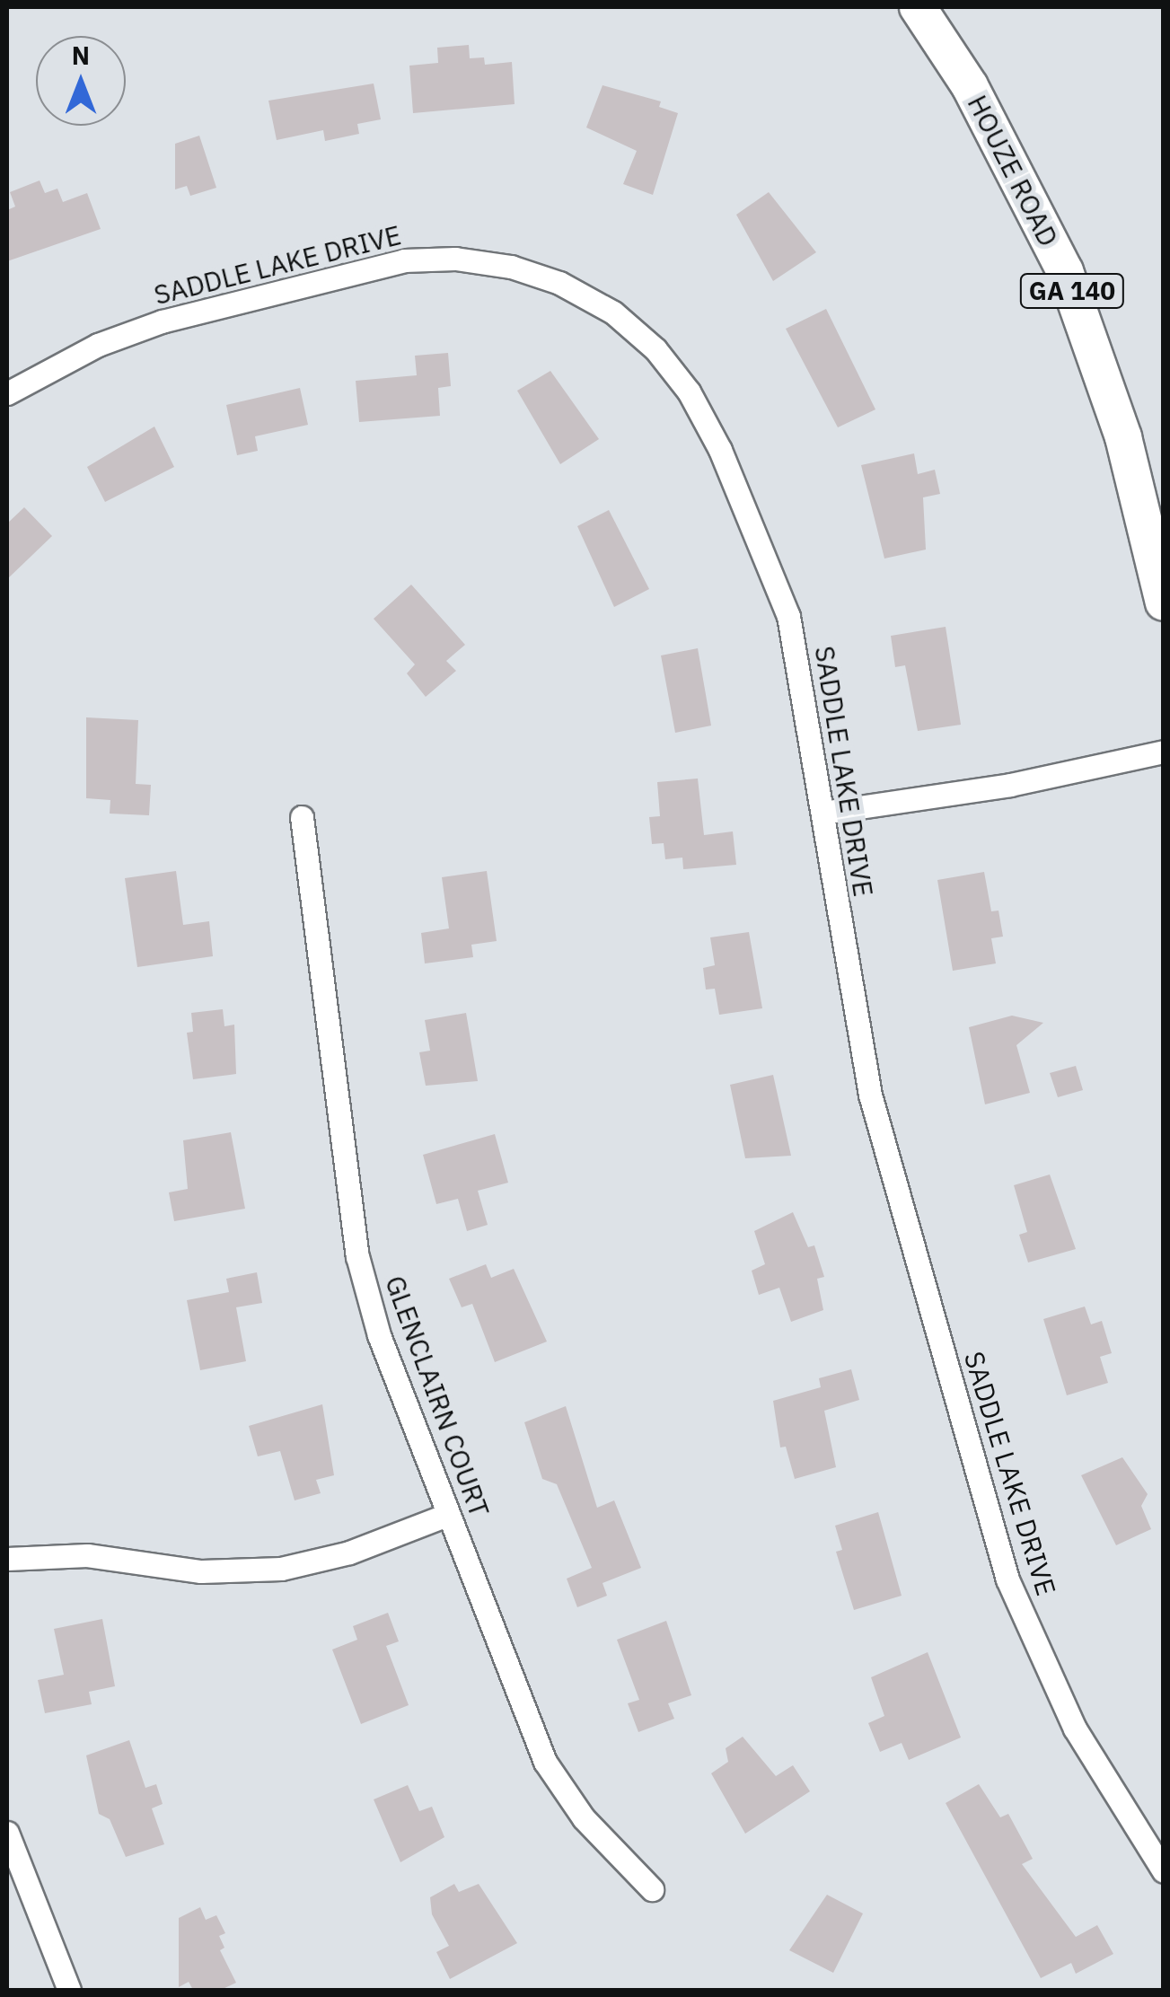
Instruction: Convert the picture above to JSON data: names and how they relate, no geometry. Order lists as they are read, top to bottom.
{
  "streets": {
    "main road": ["HOUZE ROAD", "GA 140"],
    "street": ["SADDLE LAKE DRIVE", "GLENCLAIRN COURT"]
  },
  "north": "top"
}
